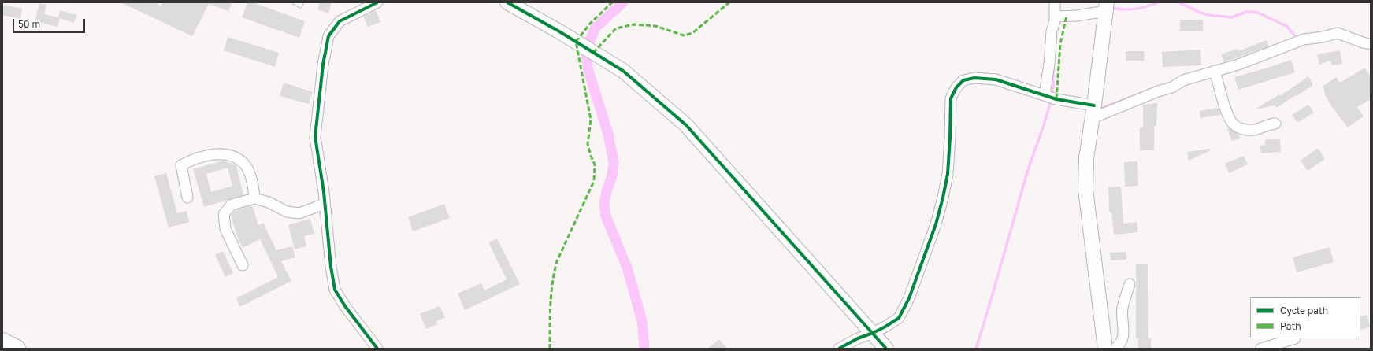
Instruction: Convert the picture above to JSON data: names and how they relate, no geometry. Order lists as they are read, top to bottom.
{
  "legend": ["Cycle path", "Path"],
  "scale_bar": "50 m"
}
